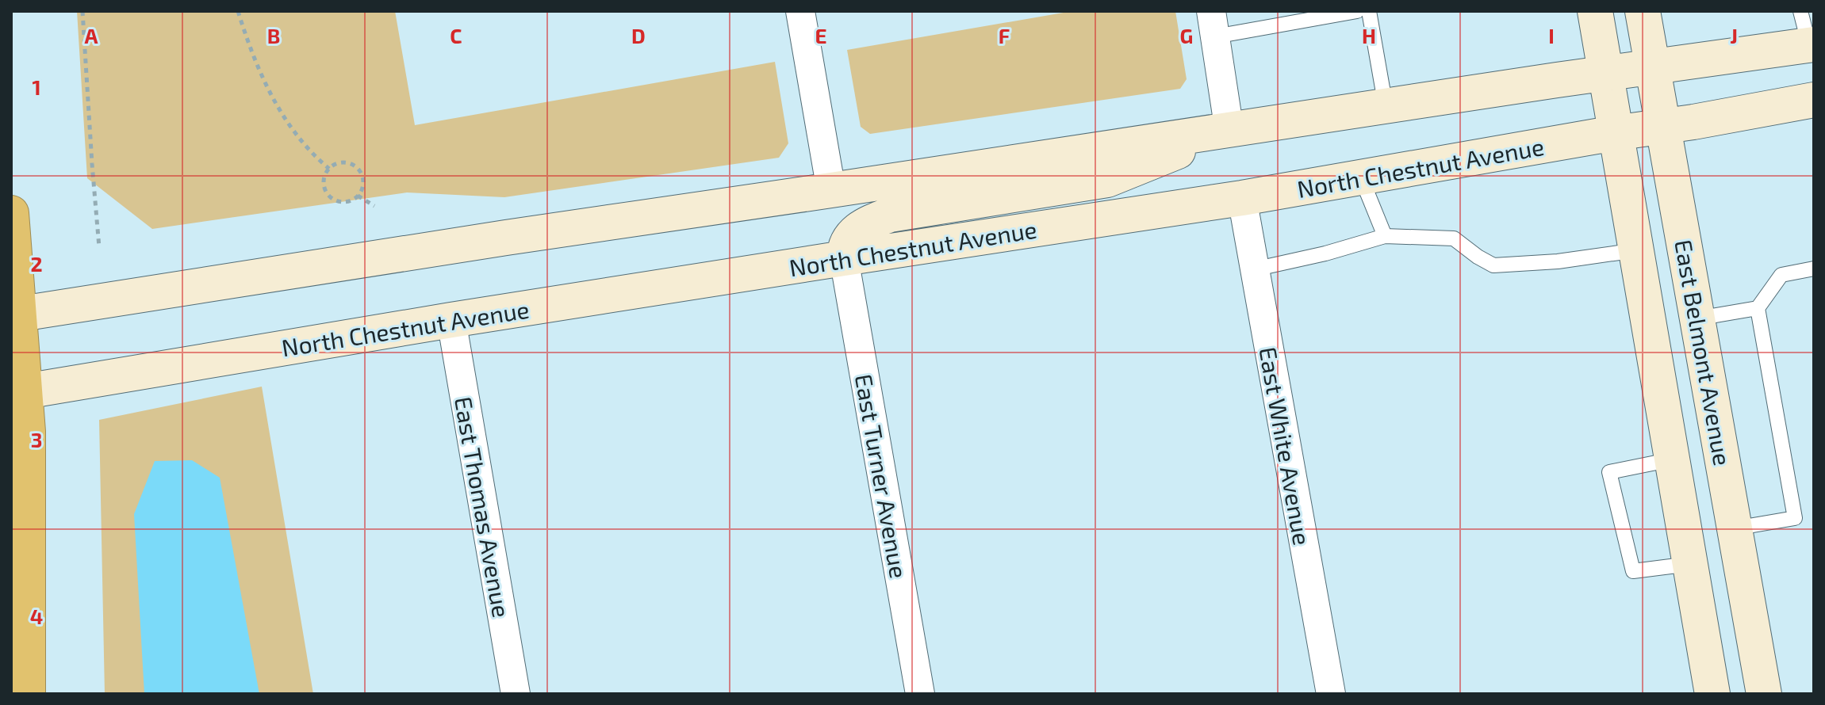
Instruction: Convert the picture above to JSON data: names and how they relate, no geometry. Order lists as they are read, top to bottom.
{
  "streets": {
    "main road": ["North Chestnut Avenue", "East Belmont Avenue"],
    "street": ["East White Avenue", "East Turner Avenue", "East Thomas Avenue"]
  },
  "crossings": [
    ["North Chestnut Avenue", "East Belmont Avenue"],
    ["North Chestnut Avenue", "East White Avenue"],
    ["North Chestnut Avenue", "East Turner Avenue"],
    ["North Chestnut Avenue", "East Thomas Avenue"]
  ],
  "grid": {
    "columns": [
      "A",
      "B",
      "C",
      "D",
      "E",
      "F",
      "G",
      "H",
      "I",
      "J"
    ],
    "rows": [
      "1",
      "2",
      "3",
      "4"
    ]
  }
}
